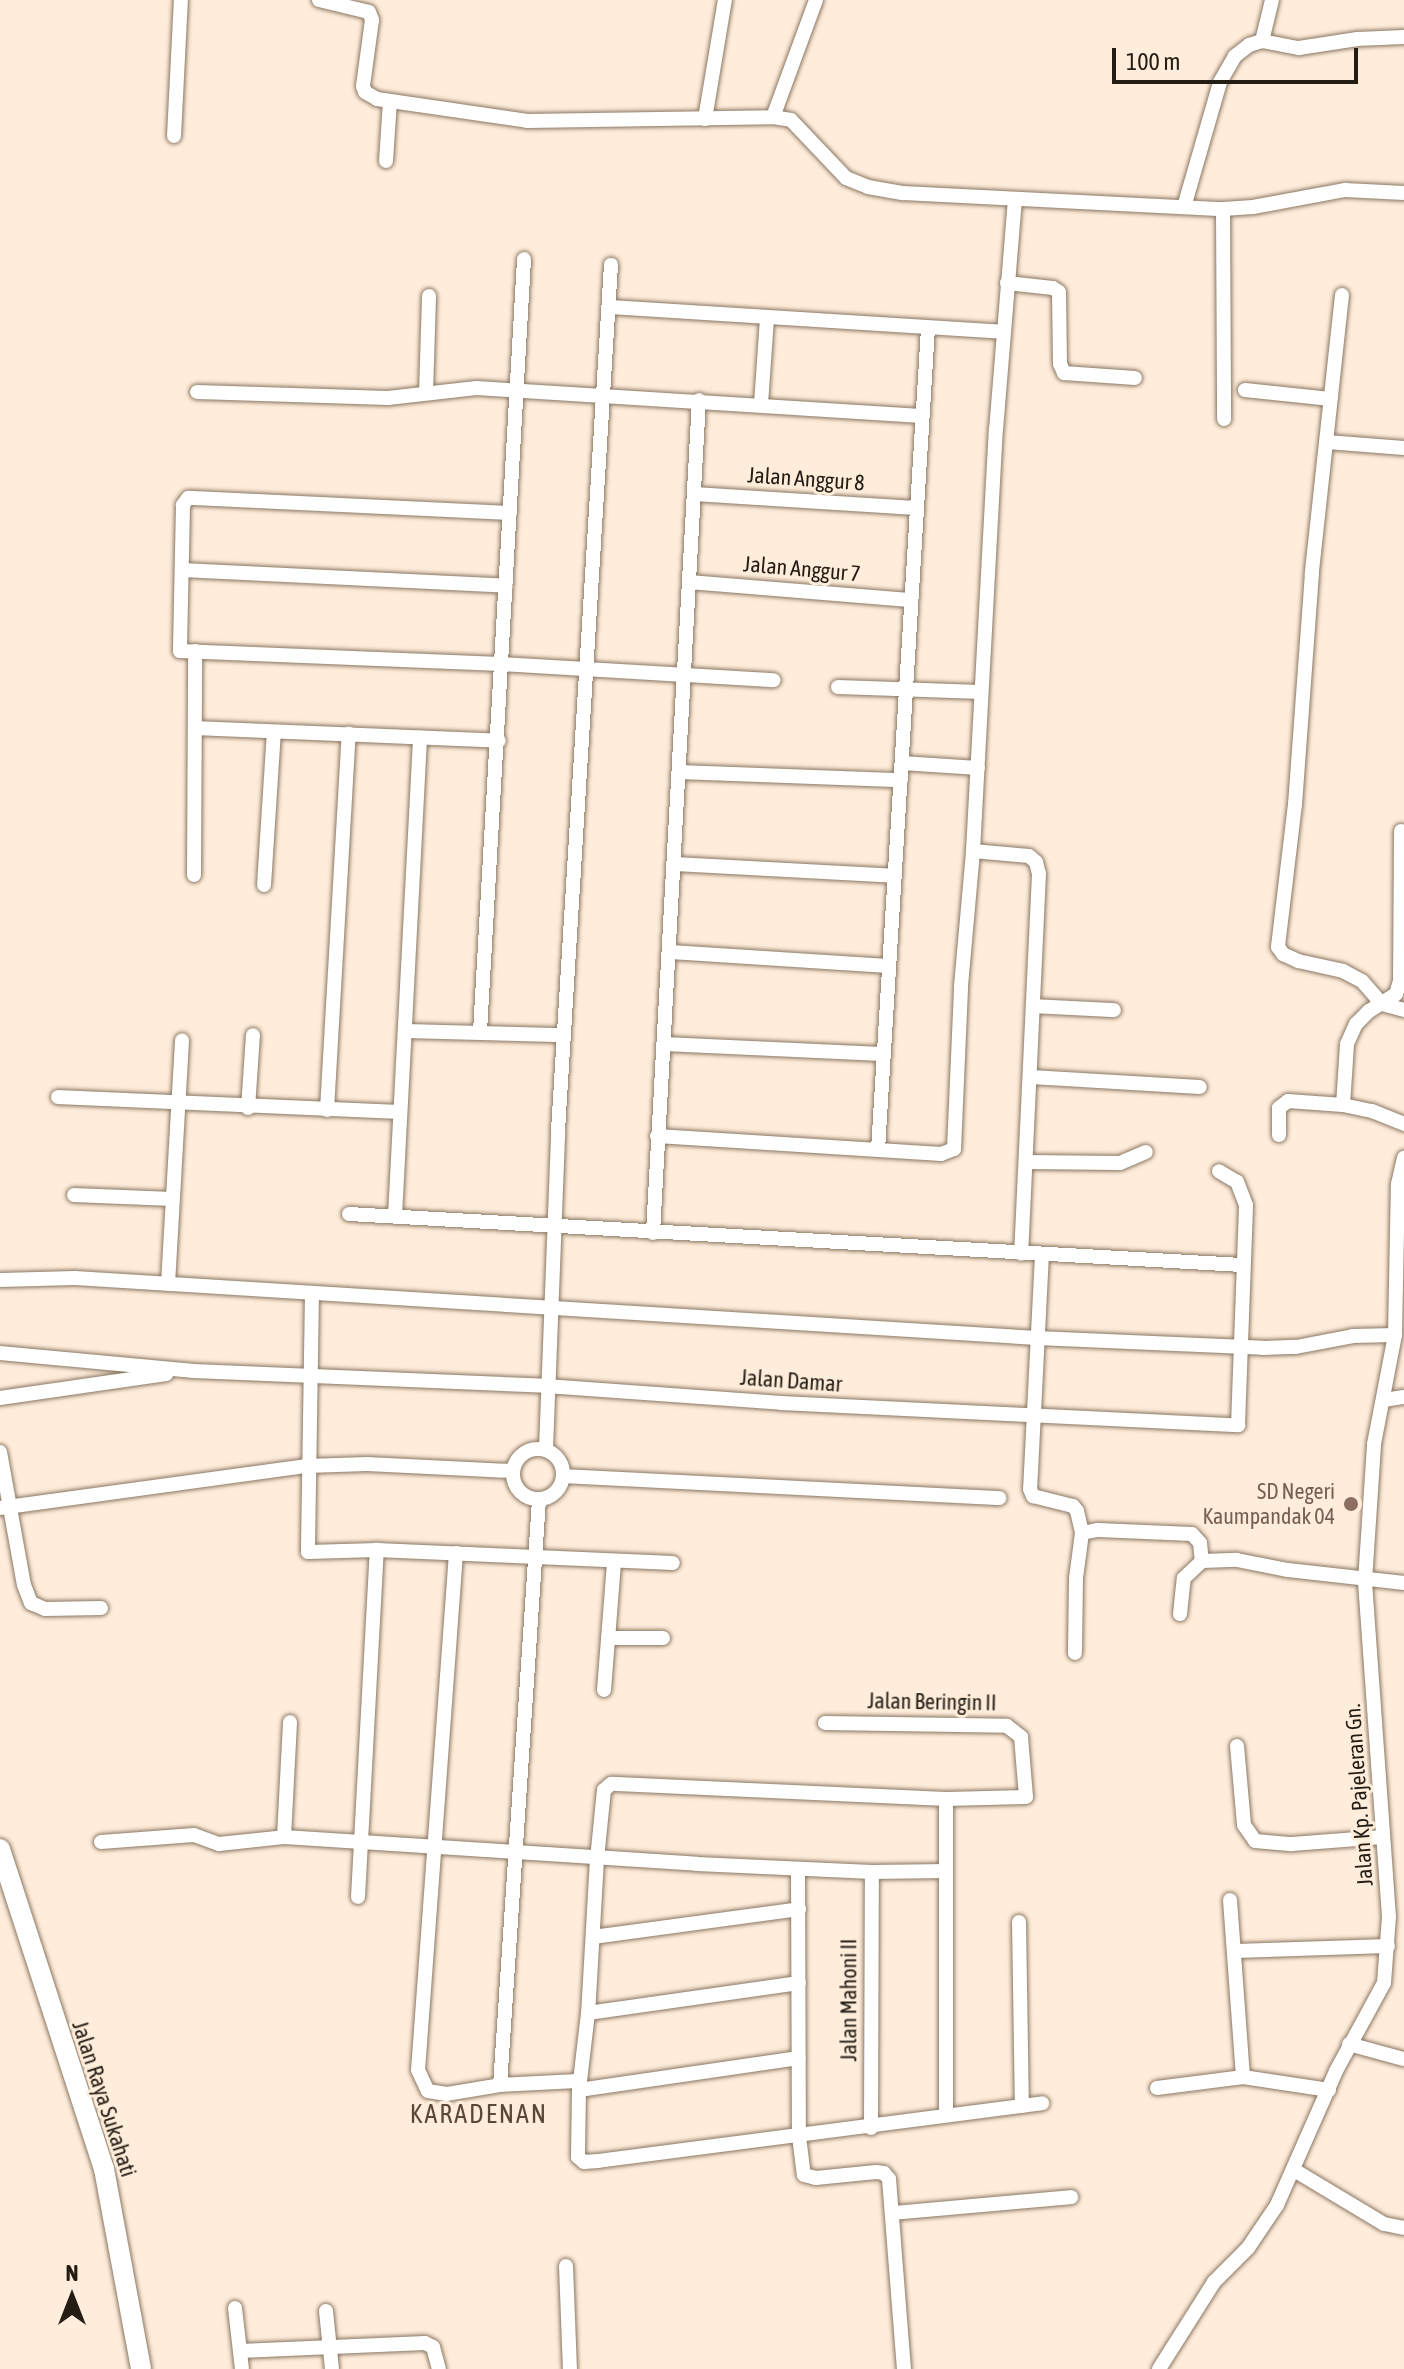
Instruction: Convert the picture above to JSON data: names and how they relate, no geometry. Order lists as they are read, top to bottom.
{
  "streets": {
    "main road": ["Jalan Raya Sukahati"],
    "street": [
      "Jalan Anggur 8",
      "Jalan Anggur 7",
      "Jalan Damar",
      "Jalan Beringin II",
      "Jalan Kp. Pajeleran Gn.",
      "Jalan Mahoni II"
    ]
  },
  "districts": ["KARADENAN"],
  "places": ["SD Negeri Kaumpandak 04"],
  "scale_bar": "100 m",
  "north": "top"
}
